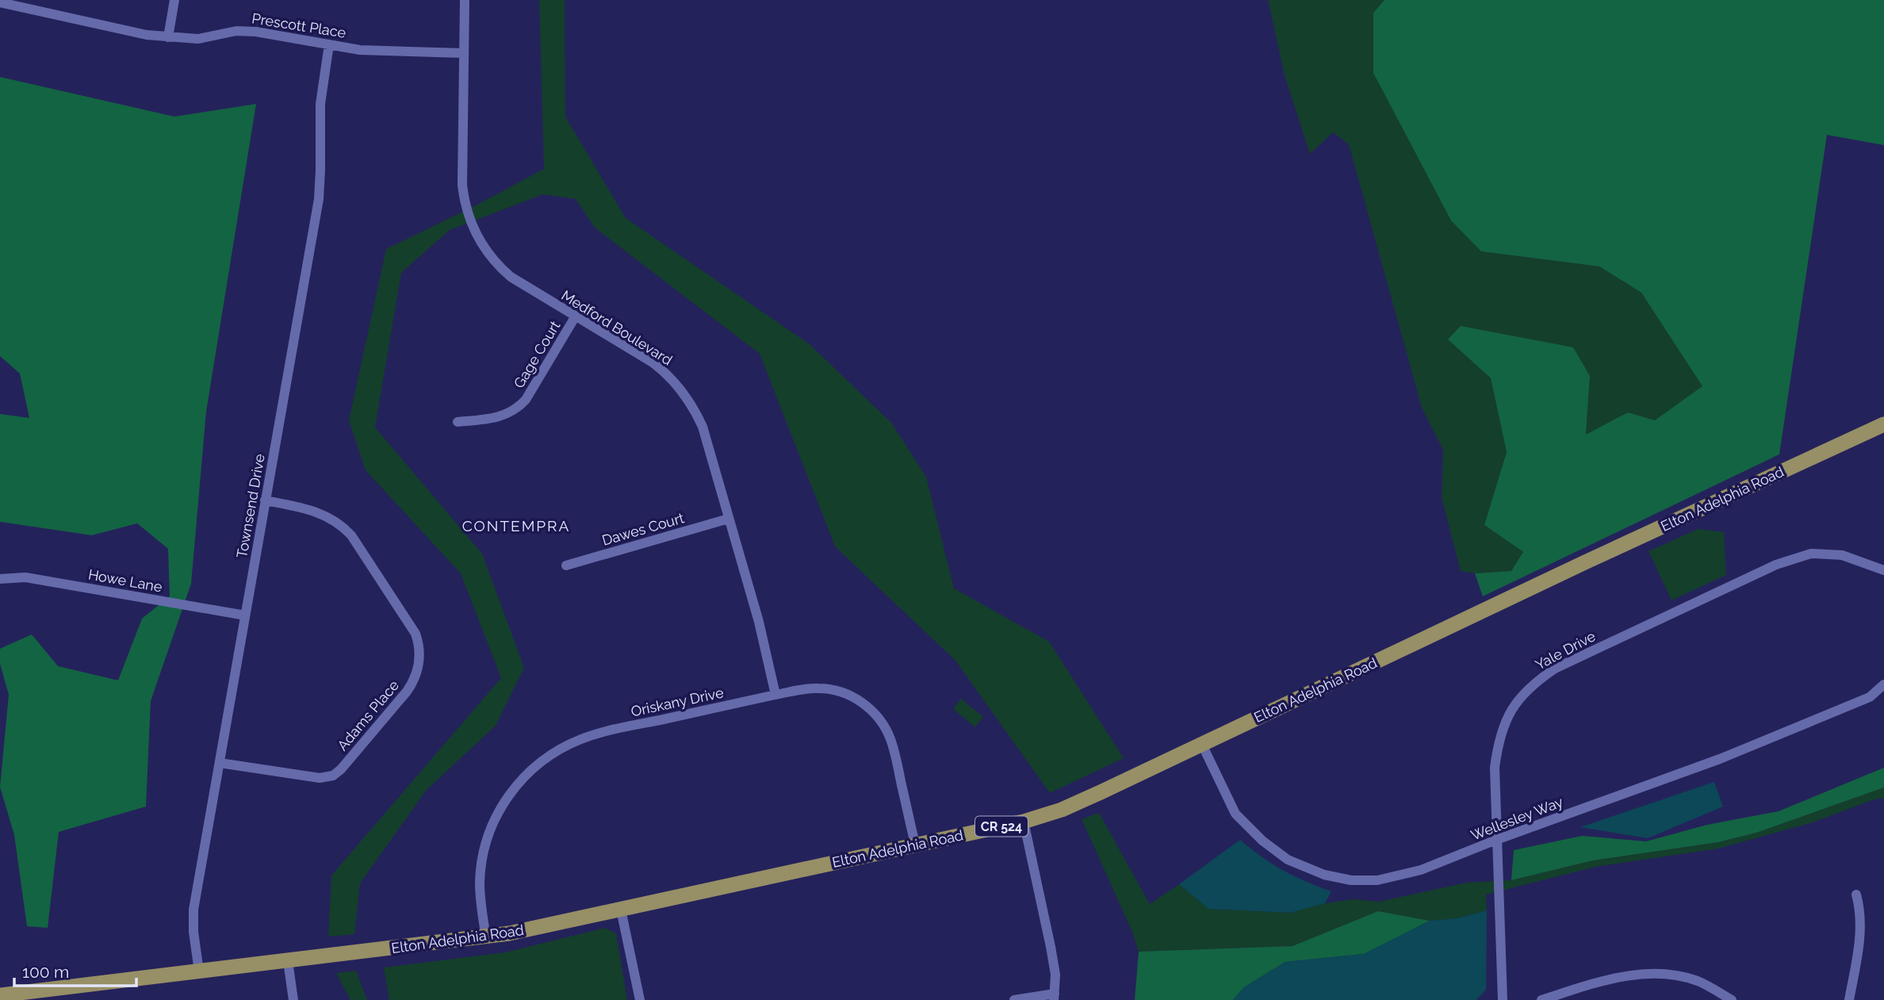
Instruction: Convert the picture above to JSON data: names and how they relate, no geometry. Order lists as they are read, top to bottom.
{
  "streets": {
    "main road": ["Elton Adelphia Road", "CR 524"],
    "street": [
      "Prescott Place",
      "Medford Boulevard",
      "Gage Court",
      "Townsend Drive",
      "Dawes Court",
      "Howe Lane",
      "Yale Drive",
      "Oriskany Drive",
      "Adams Place",
      "Wellesley Way"
    ]
  },
  "crossings": [
    ["Prescott Place", "Medford Boulevard"],
    ["Prescott Place", "Townsend Drive"],
    ["Medford Boulevard", "Gage Court"],
    ["Medford Boulevard", "Dawes Court"],
    ["Medford Boulevard", "Oriskany Drive"],
    ["Elton Adelphia Road", "Townsend Drive"],
    ["Elton Adelphia Road", "Oriskany Drive"],
    ["Elton Adelphia Road", "Wellesley Way"],
    ["Townsend Drive", "Howe Lane"],
    ["Townsend Drive", "Adams Place"],
    ["Yale Drive", "Wellesley Way"]
  ],
  "districts": ["CONTEMPRA"],
  "scale_bar": "100 m"
}
